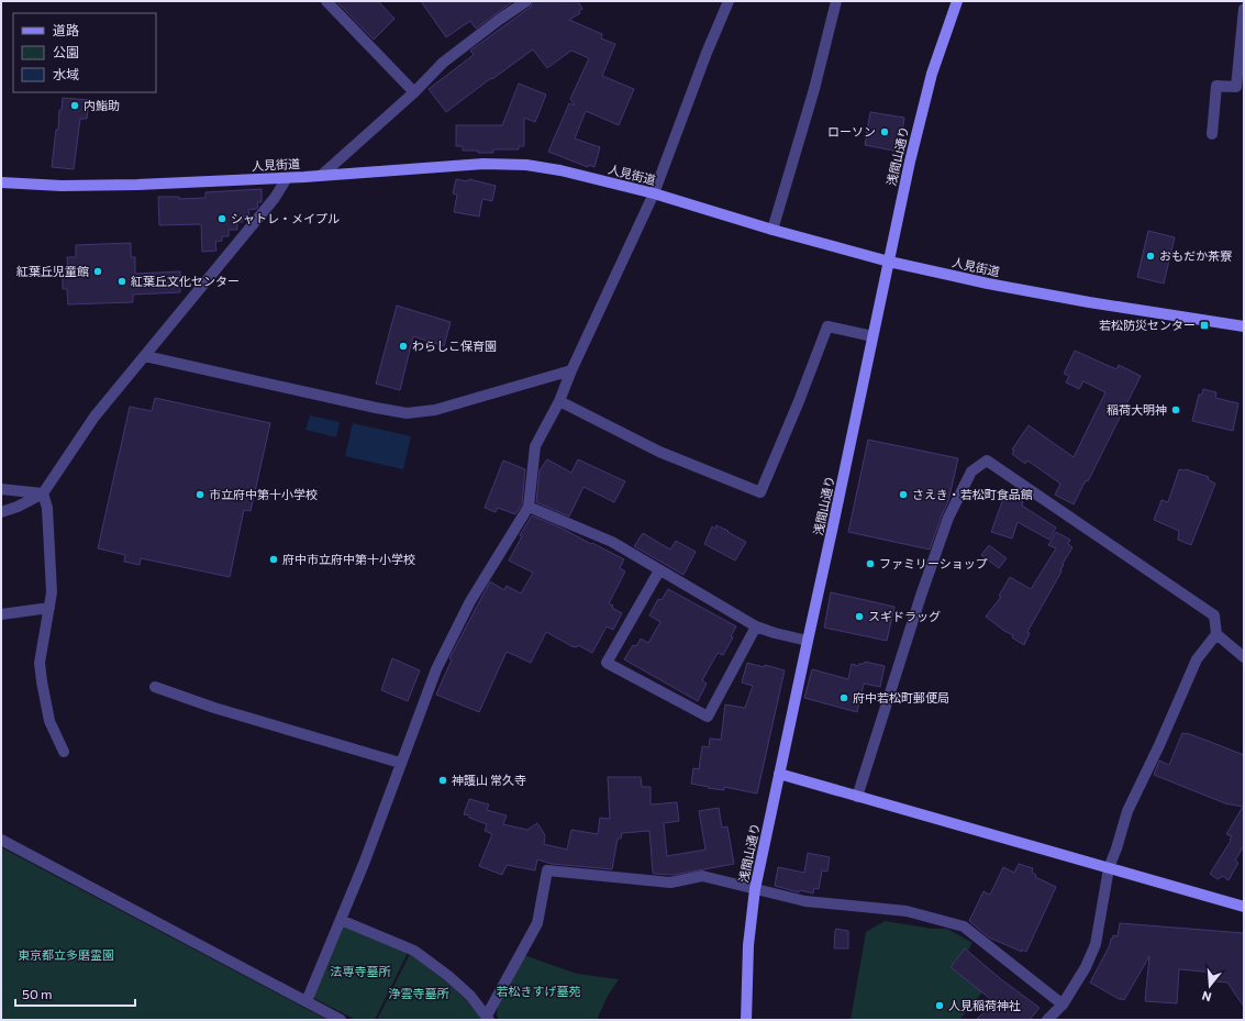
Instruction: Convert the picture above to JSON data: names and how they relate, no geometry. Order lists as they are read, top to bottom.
{
  "streets": {
    "main road": ["浅間山通り", "人見街道"]
  },
  "crossings": [
    ["浅間山通り", "人見街道"]
  ],
  "parks": [
    "東京都立多磨霊園",
    "法専寺墓所",
    "若松きすげ墓苑",
    "浄雲寺墓所"
  ],
  "places": {
    "other": [
      "内鮨助",
      "ローソン",
      "シャトレ・メイプル",
      "おもだか茶寮",
      "紅葉丘児童館",
      "紅葉丘文化センター",
      "わらしこ保育園",
      "稲荷大明神",
      "市立府中第十小学校",
      "さえき・若松町食品館",
      "府中市立府中第十小学校",
      "ファミリーショップ",
      "スギドラッグ",
      "府中若松町郵便局",
      "神護山 常久寺",
      "人見稲荷神社"
    ],
    "transit": ["若松防災センター"]
  },
  "legend": ["道路", "公園", "水域"],
  "scale_bar": "50 m",
  "north": "bottom"
}
